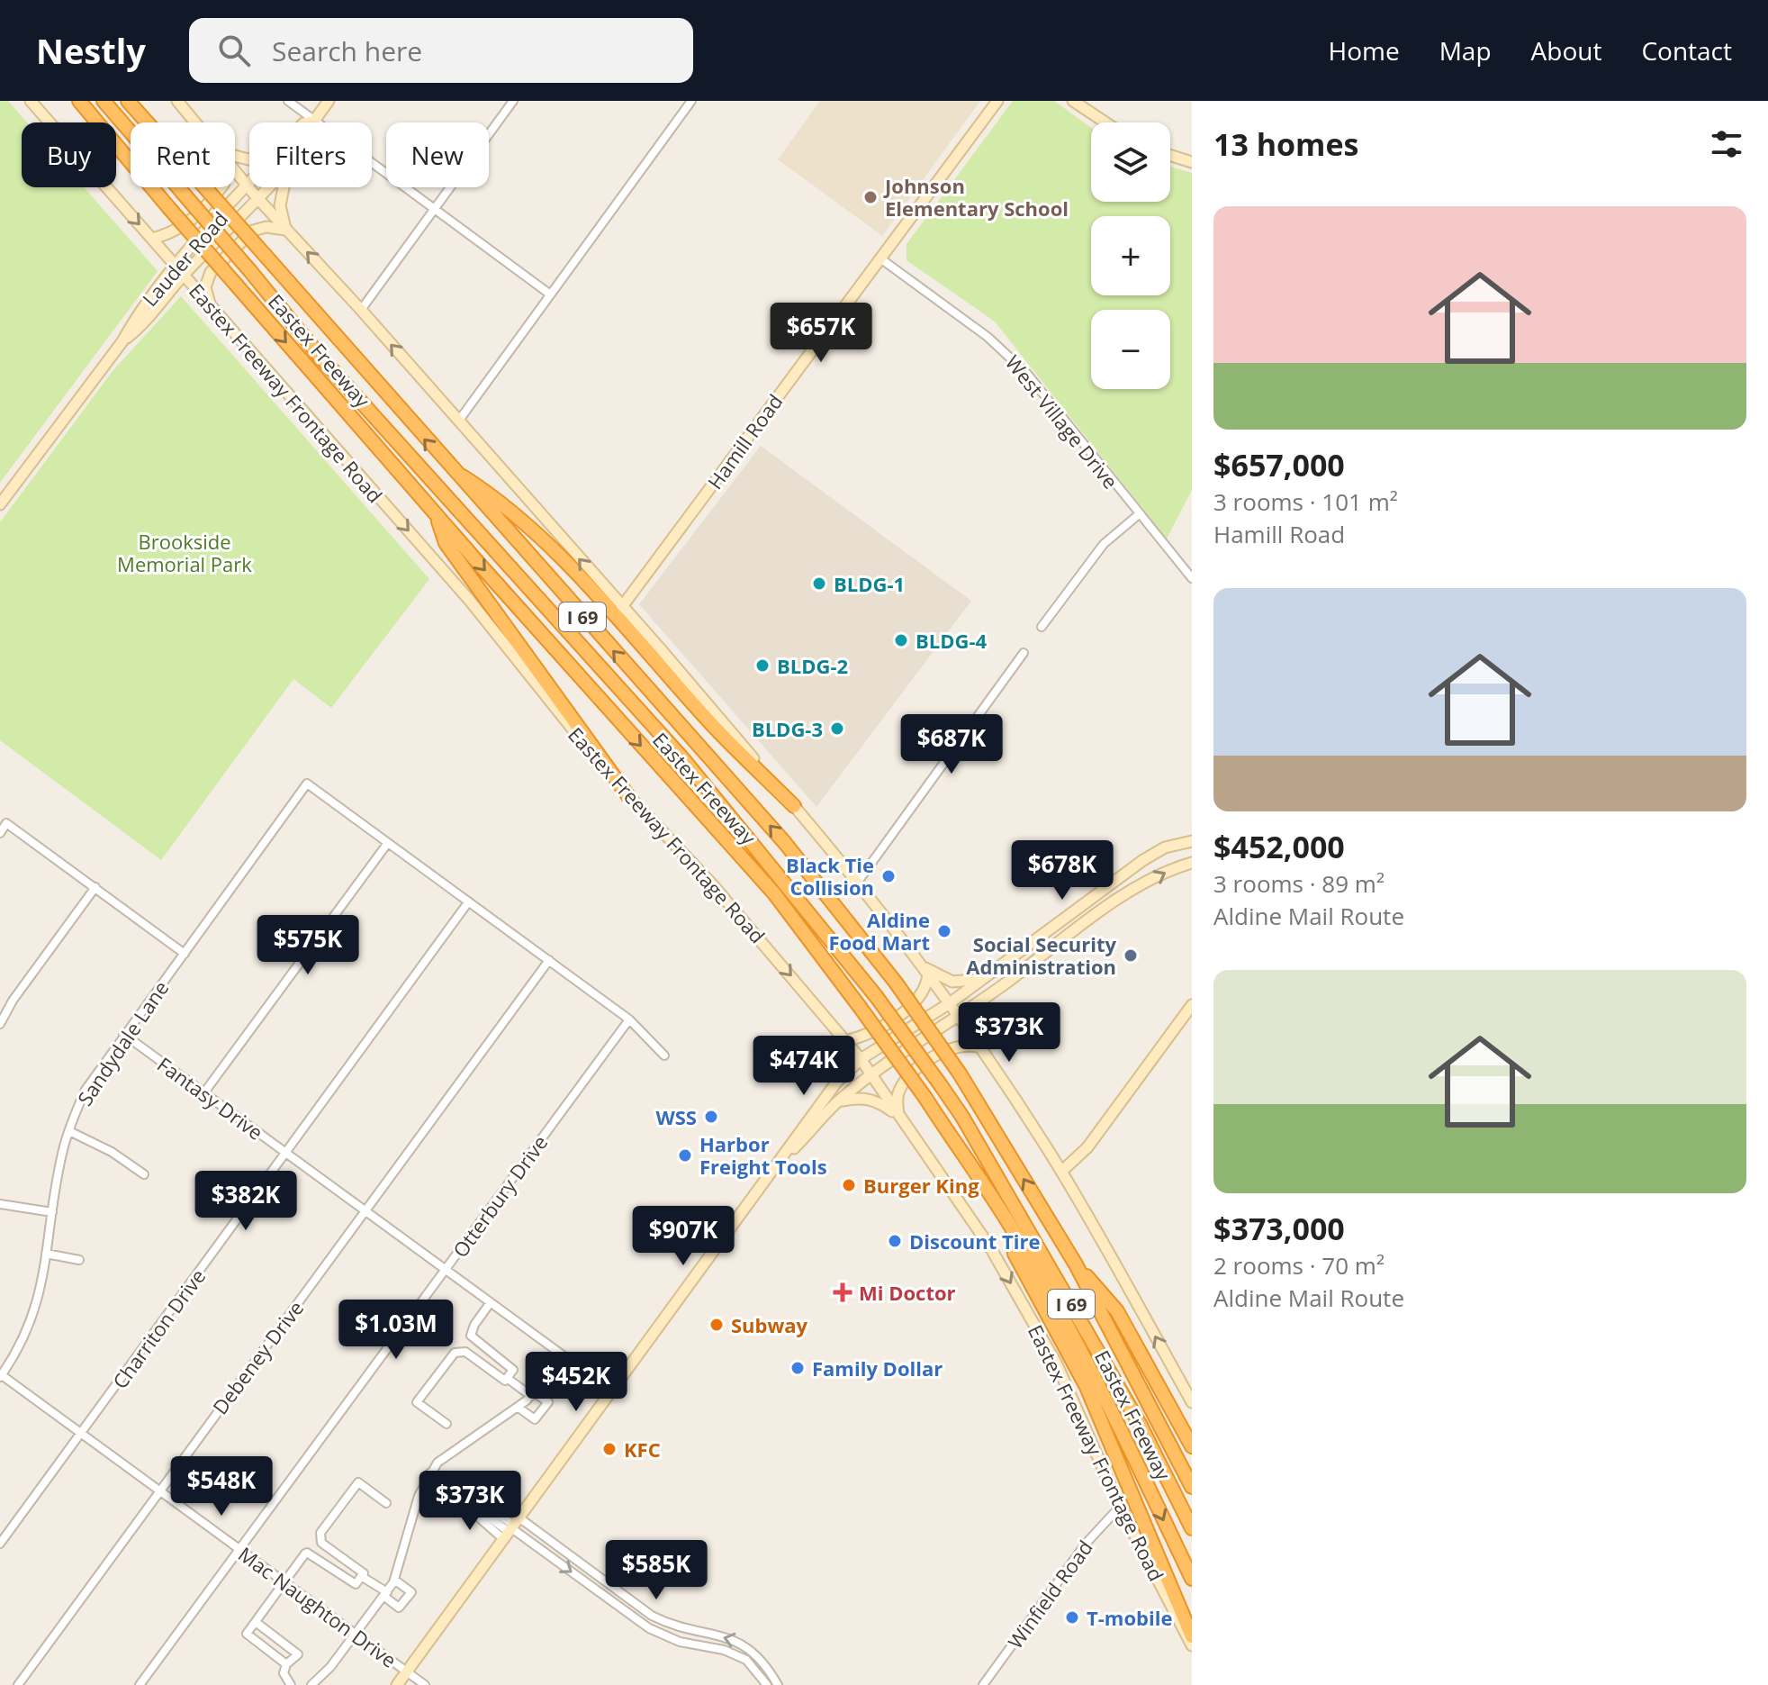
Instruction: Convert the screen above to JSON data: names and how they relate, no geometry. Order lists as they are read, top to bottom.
{
  "streets": {
    "highway": ["Eastex Freeway", "I 69"],
    "main road": ["Lauder Road", "Eastex Freeway Frontage Road", "Hamill Road"],
    "street": [
      "West Village Drive",
      "Sandydale Lane",
      "Fantasy Drive",
      "Otterbury Drive",
      "Charriton Drive",
      "Debeney Drive",
      "Winfield Road",
      "Mac Naughton Drive"
    ]
  },
  "crossings": [
    ["Lauder Road", "Eastex Freeway Frontage Road"],
    ["Eastex Freeway Frontage Road", "Winfield Road"],
    ["West Village Drive", "Hamill Road"],
    ["Sandydale Lane", "Fantasy Drive"],
    ["Sandydale Lane", "Mac Naughton Drive"],
    ["Fantasy Drive", "Otterbury Drive"],
    ["Fantasy Drive", "Charriton Drive"],
    ["Fantasy Drive", "Debeney Drive"],
    ["Otterbury Drive", "Mac Naughton Drive"],
    ["Charriton Drive", "Mac Naughton Drive"],
    ["Debeney Drive", "Mac Naughton Drive"]
  ],
  "one_way": ["Eastex Freeway Frontage Road"],
  "parks": ["Brookside Memorial Park"],
  "places": {
    "other": [
      "Johnson Elementary School",
      "BLDG-1",
      "BLDG-4",
      "BLDG-2",
      "BLDG-3",
      "Black Tie Collision",
      "Aldine Food Mart",
      "Social Security Administration",
      "WSS",
      "Harbor Freight Tools",
      "Burger King",
      "Discount Tire",
      "Subway",
      "Family Dollar",
      "KFC",
      "T-mobile"
    ],
    "health": ["Mi Doctor"]
  },
  "page": {
    "header": "Nestly",
    "search": "Search here",
    "nav": [
      "Home",
      "Map",
      "About",
      "Contact"
    ],
    "heading": "13 homes",
    "map_buttons": ["+", "−"],
    "chip": [
      "Buy",
      "Rent",
      "Filters",
      "New"
    ],
    "list": [
      {
        "name": "$657,000",
        "note": "3 rooms · 101 m² · Hamill Road"
      },
      {
        "name": "$452,000",
        "note": "3 rooms · 89 m² · Aldine Mail Route"
      },
      {
        "name": "$373,000",
        "note": "2 rooms · 70 m² · Aldine Mail Route"
      }
    ],
    "price": [
      "$657K",
      "$687K",
      "$678K",
      "$575K",
      "$373K",
      "$474K",
      "$382K",
      "$907K",
      "$1.03M",
      "$452K",
      "$548K",
      "$373K",
      "$585K"
    ]
  }
}
